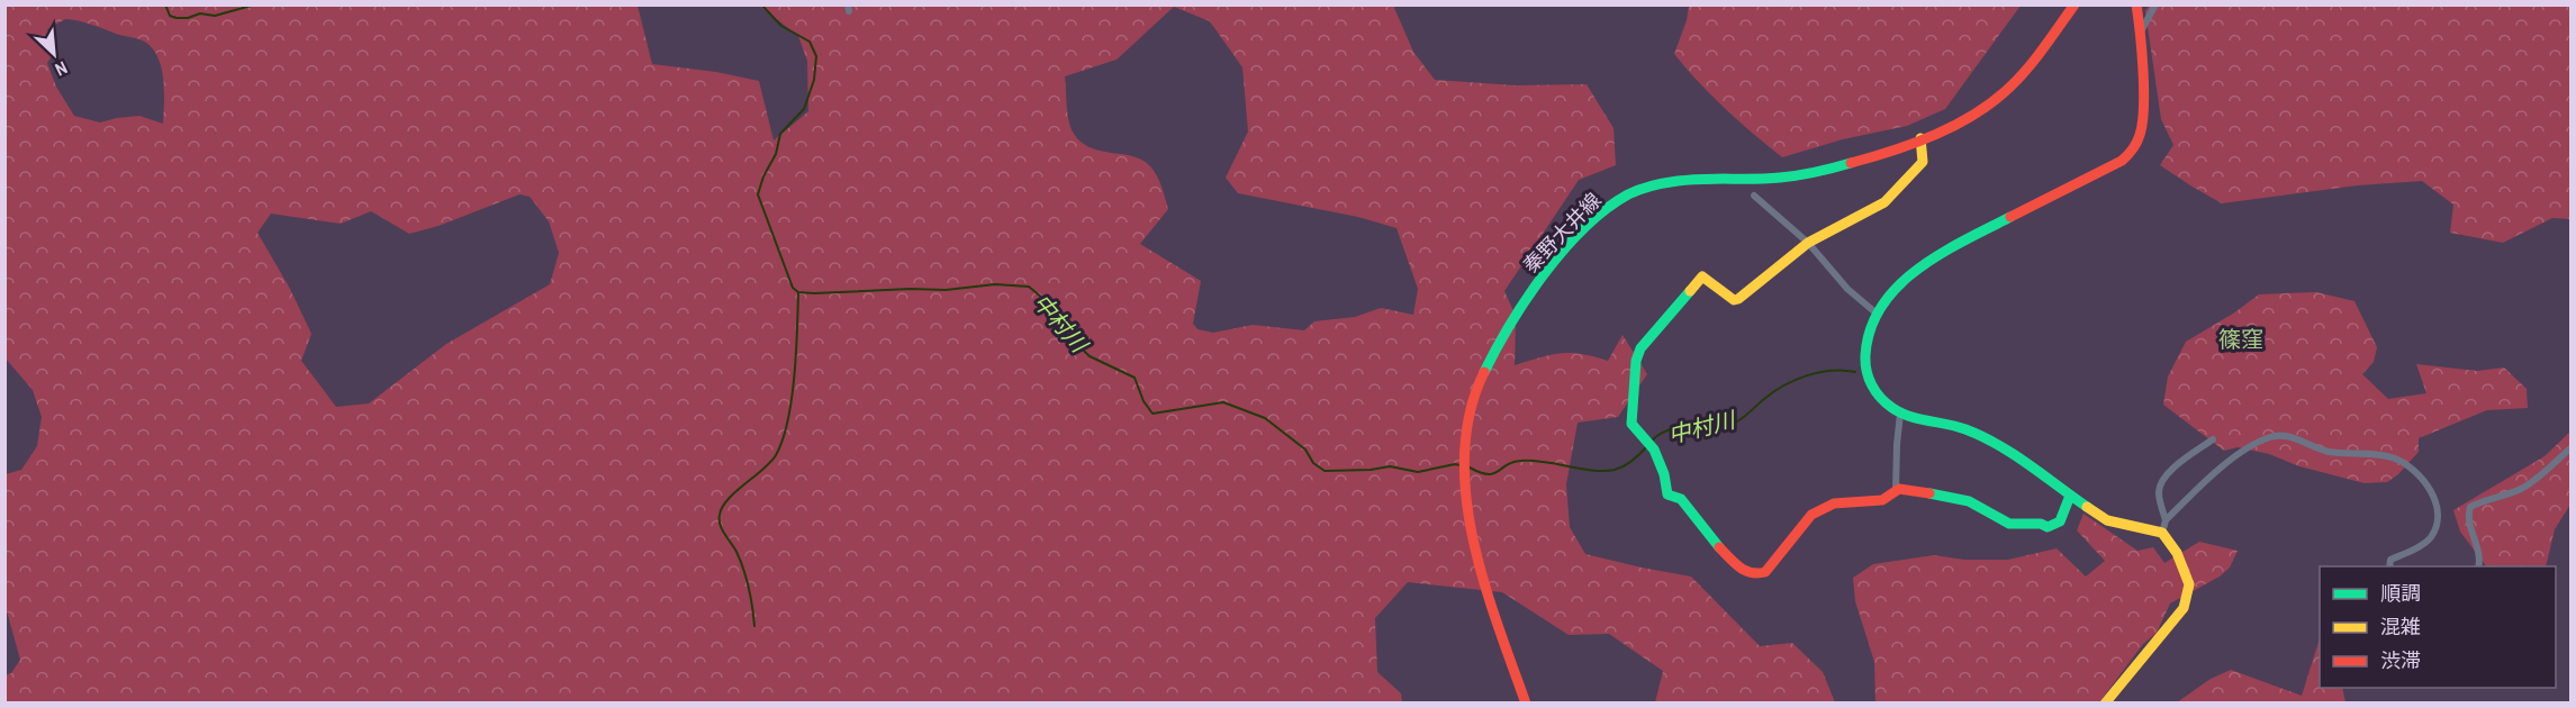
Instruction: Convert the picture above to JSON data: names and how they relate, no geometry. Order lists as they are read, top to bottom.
{
  "streets": {
    "street": ["秦野大井線"]
  },
  "districts": ["篠窪"],
  "water": ["中村川"],
  "legend": ["順調", "混雑", "渋滞"],
  "north": "bottom right"
}
